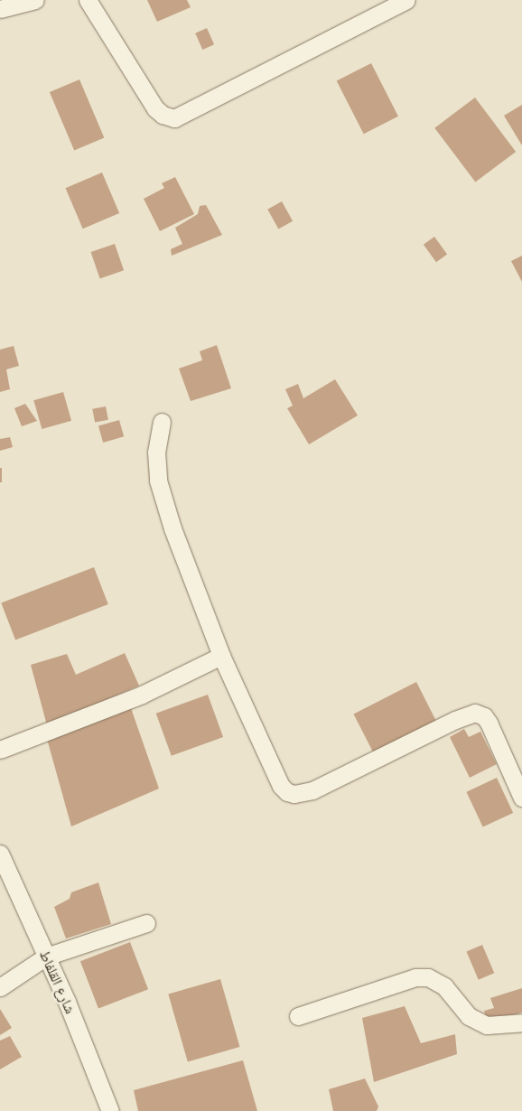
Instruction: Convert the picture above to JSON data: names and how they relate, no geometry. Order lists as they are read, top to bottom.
{
  "streets": {
    "street": ["شارع القلفاط"]
  }
}
